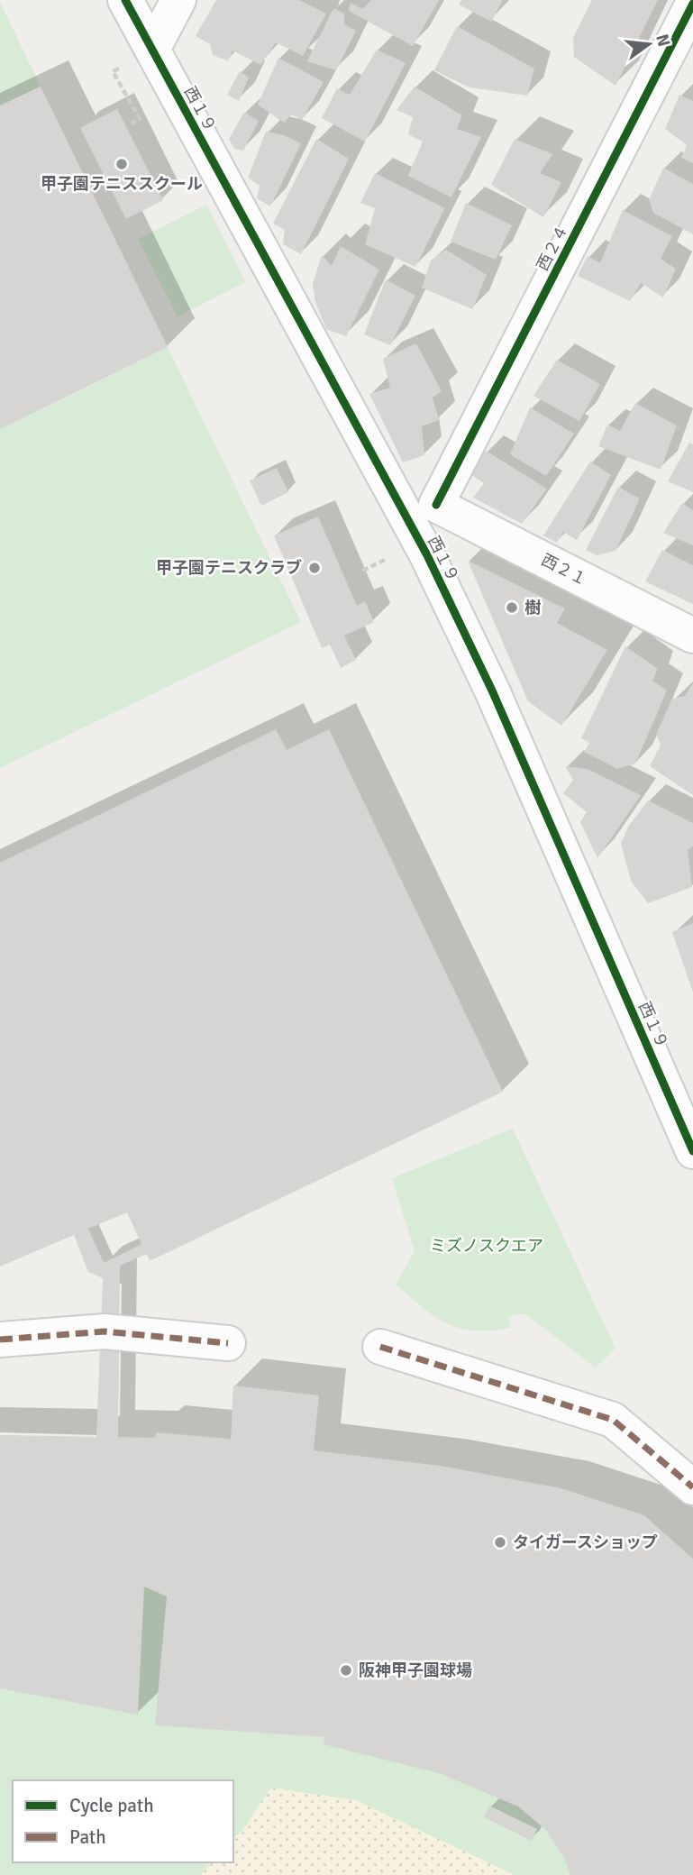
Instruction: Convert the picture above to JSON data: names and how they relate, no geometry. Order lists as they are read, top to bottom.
{
  "streets": {
    "street": ["西１９", "西２４", "西２１"]
  },
  "crossings": [
    ["西２４", "西２１"]
  ],
  "parks": ["ミズノスクエア"],
  "places": [
    "甲子園テニススクール",
    "甲子園テニスクラブ",
    "樹",
    "タイガースショップ",
    "阪神甲子園球場"
  ],
  "legend": ["Cycle path", "Path"],
  "north": "right"
}
